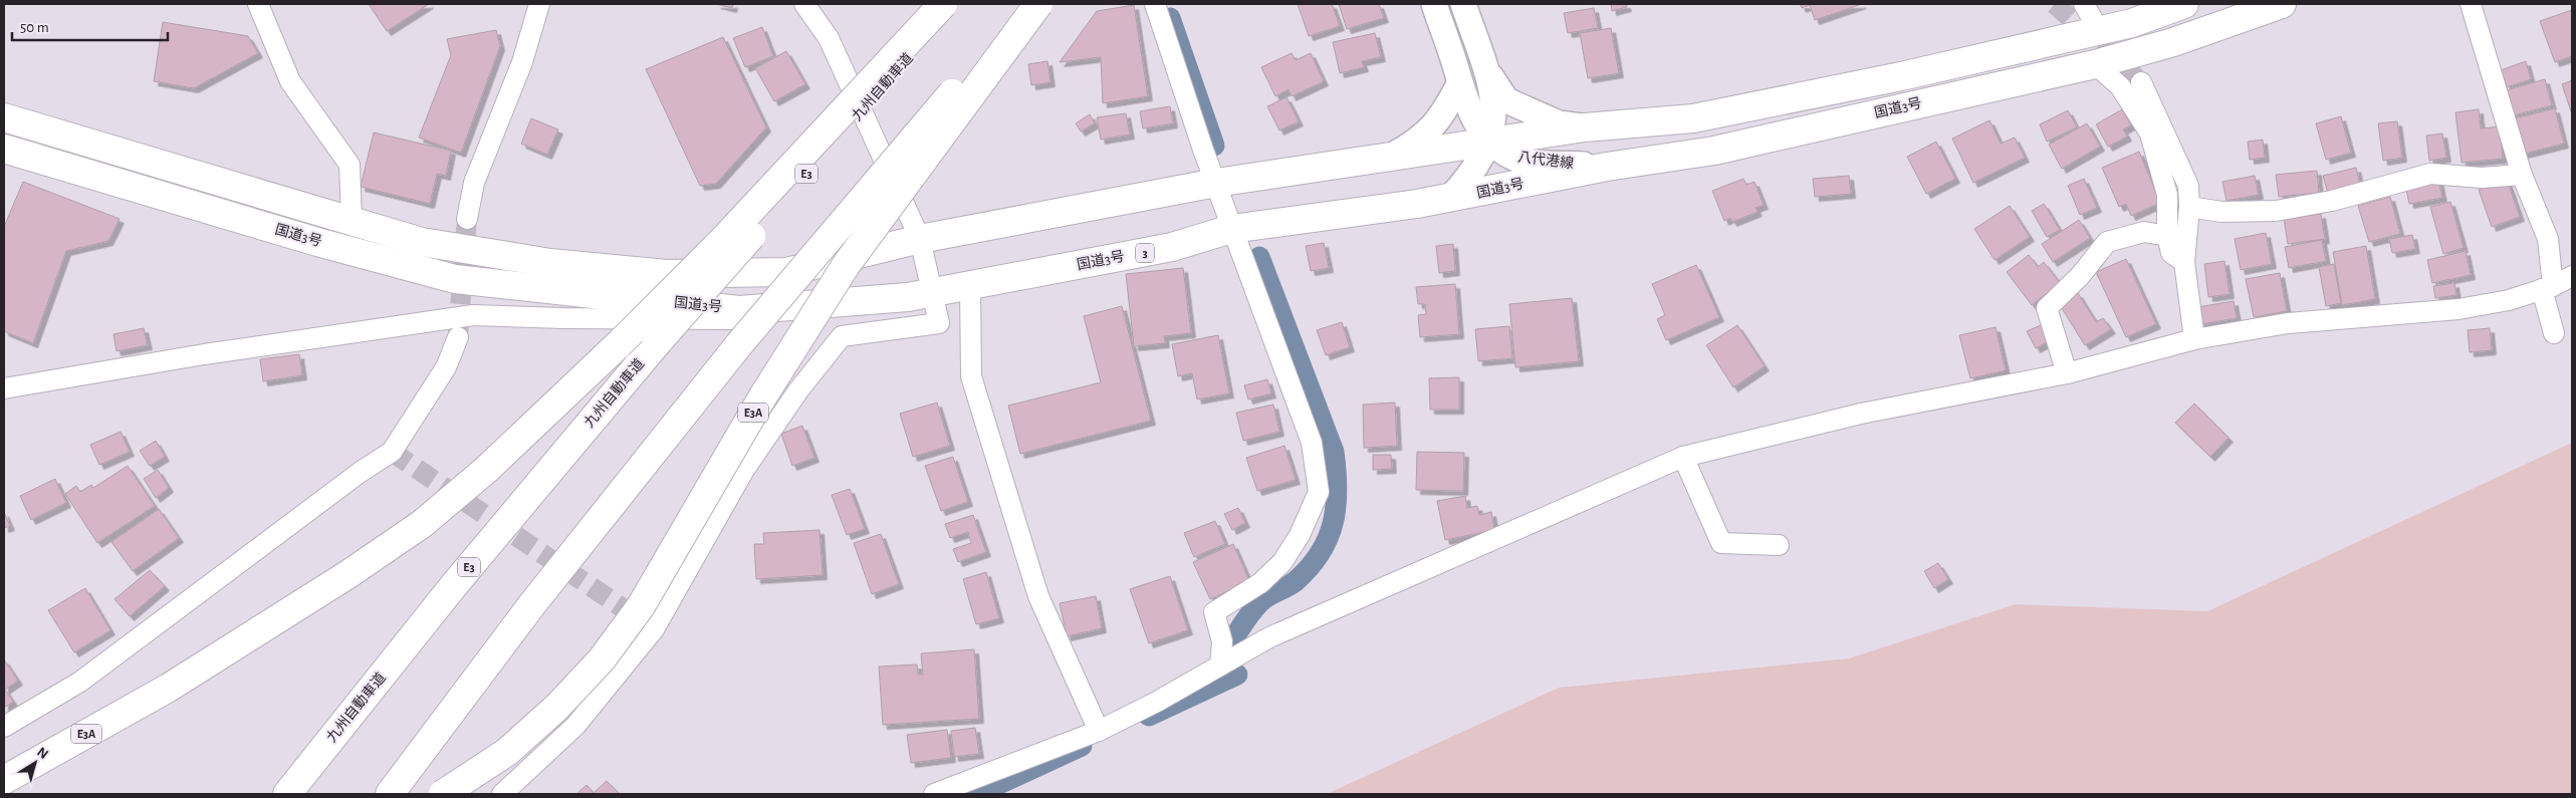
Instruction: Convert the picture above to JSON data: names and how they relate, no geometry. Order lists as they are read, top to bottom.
{
  "streets": {
    "highway": [
      "九州自動車道",
      "国道3号",
      "E3",
      "3",
      "E3A"
    ],
    "main road": ["八代港線"]
  },
  "crossings": [
    ["国道3号", "八代港線"]
  ],
  "scale_bar": "50 m",
  "north": "top right"
}
